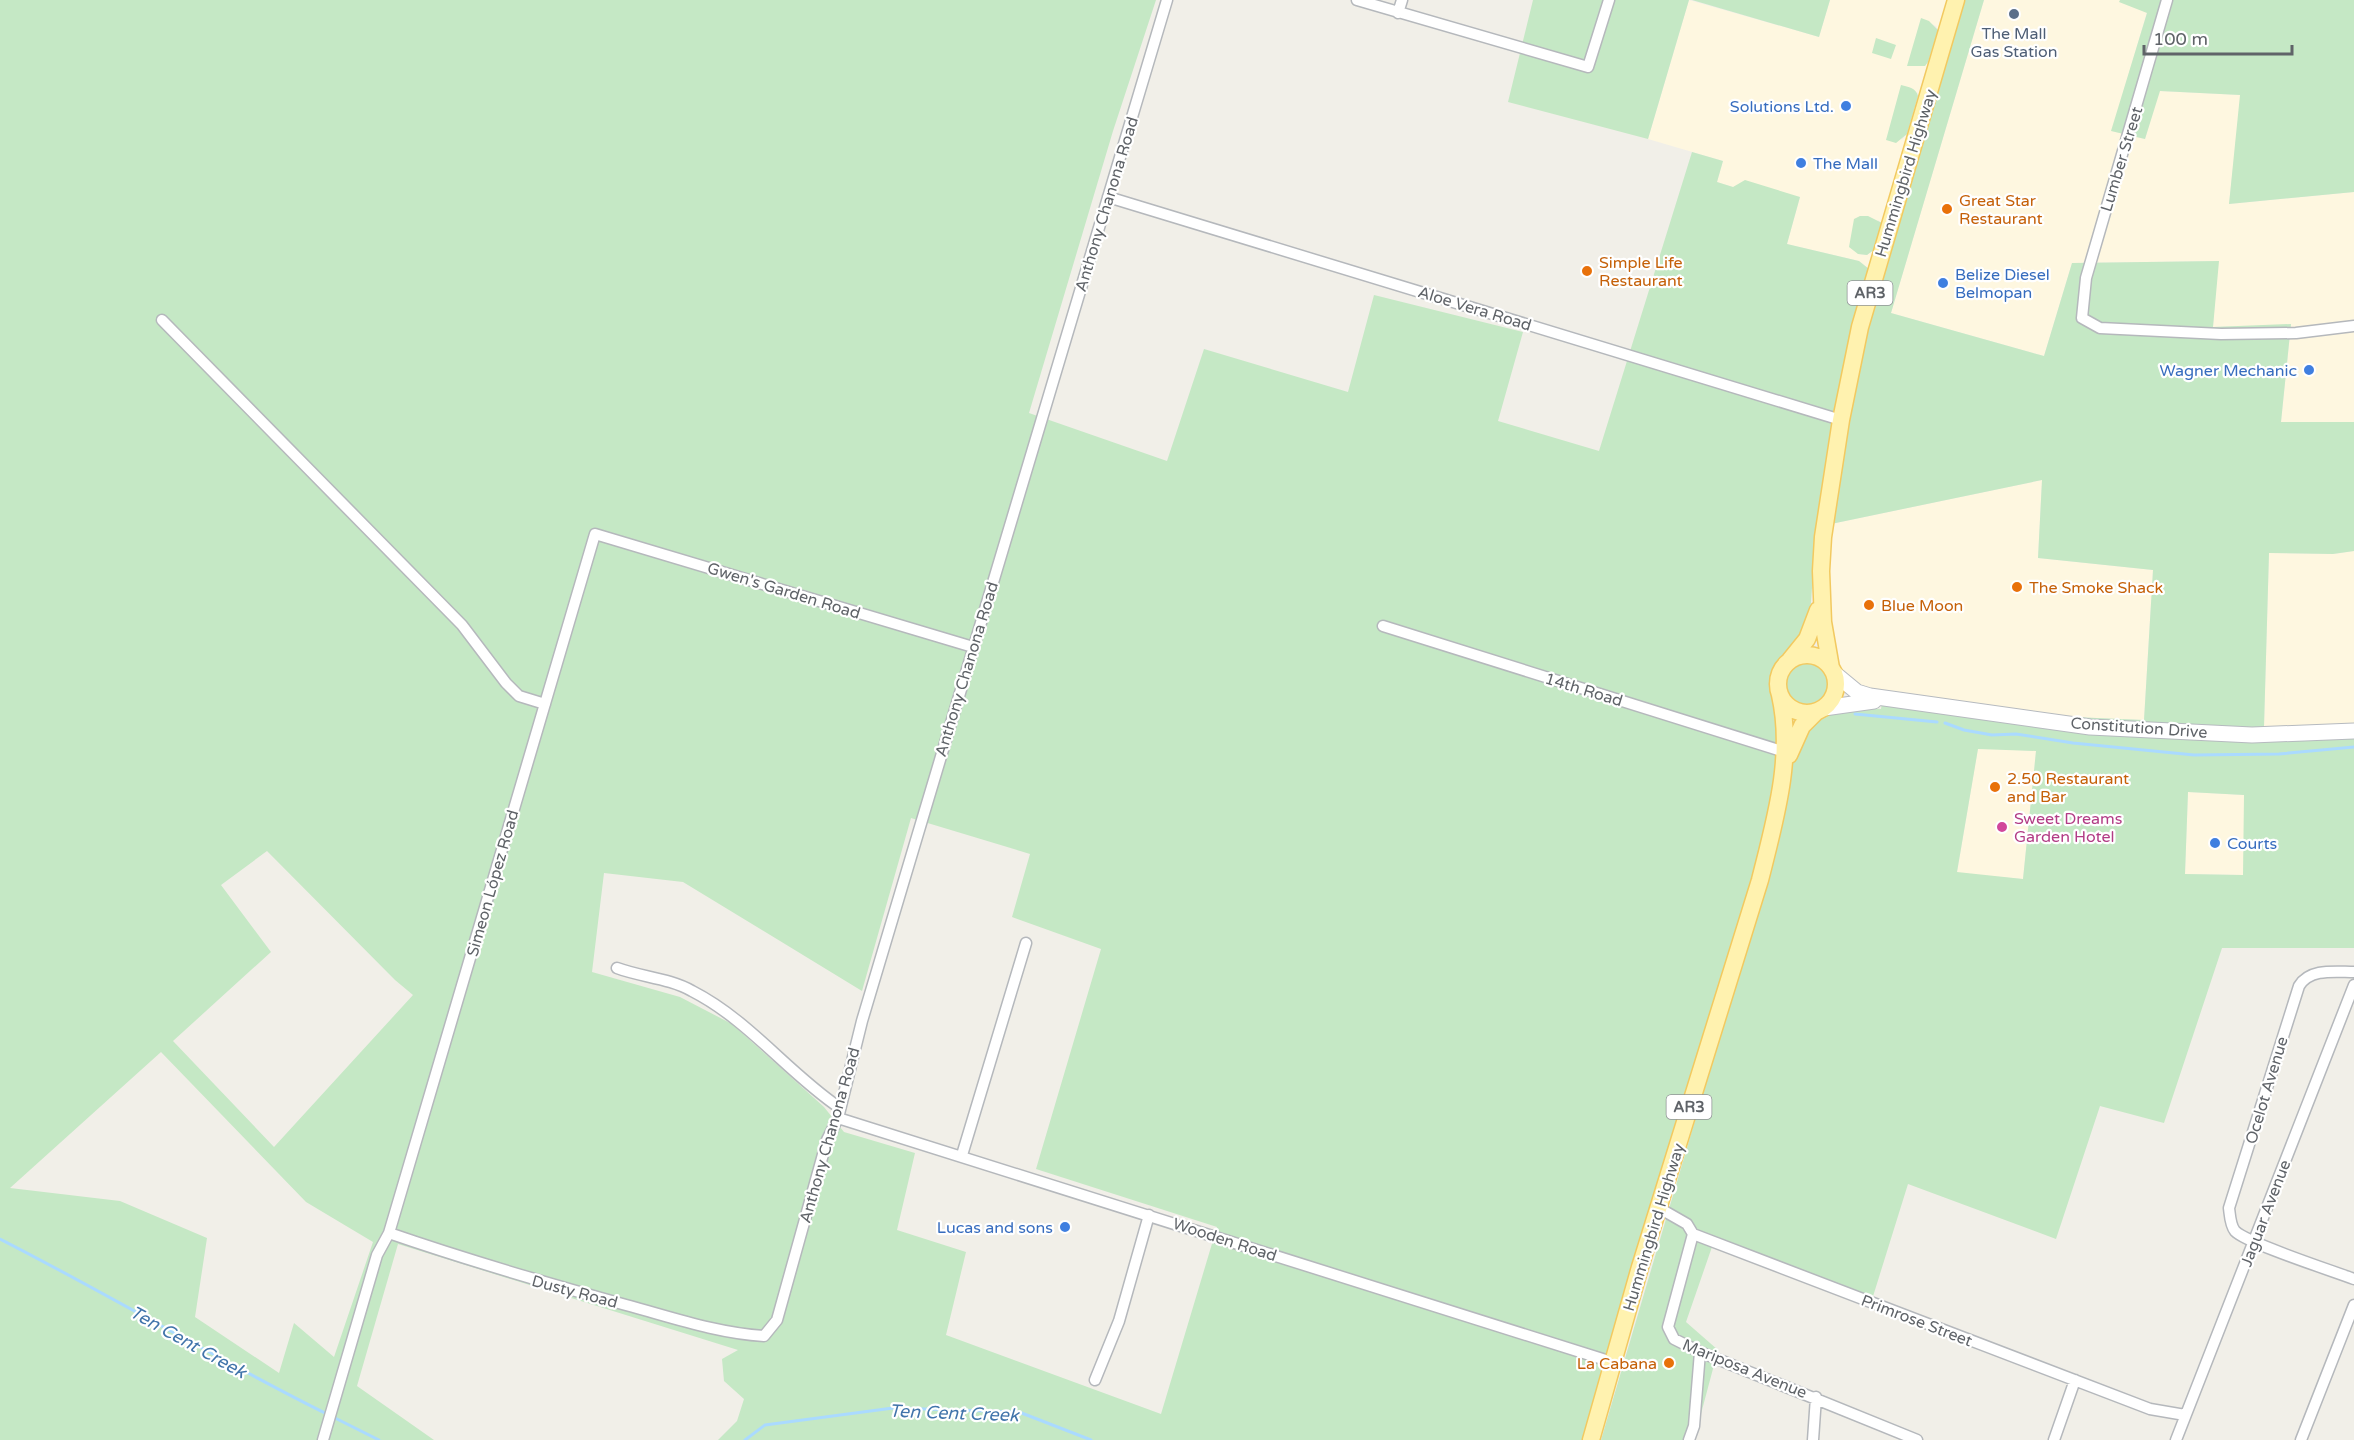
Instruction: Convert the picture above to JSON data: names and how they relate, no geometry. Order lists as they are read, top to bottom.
{
  "streets": {
    "main road": ["Hummingbird Highway", "AR3", "Constitution Drive"],
    "street": [
      "Lumber Street",
      "Anthony Chanona Road",
      "Aloe Vera Road",
      "Gwen's Garden Road",
      "14th Road",
      "Simeon López Road",
      "Ocelot Avenue",
      "Jaguar Avenue",
      "Wooden Road",
      "Dusty Road",
      "Primrose Street",
      "Mariposa Avenue"
    ]
  },
  "crossings": [
    ["Hummingbird Highway", "Aloe Vera Road"],
    ["Hummingbird Highway", "14th Road"],
    ["Hummingbird Highway", "Constitution Drive"],
    ["Hummingbird Highway", "Wooden Road"],
    ["Hummingbird Highway", "Primrose Street"],
    ["Anthony Chanona Road", "Aloe Vera Road"],
    ["Anthony Chanona Road", "Gwen's Garden Road"],
    ["Anthony Chanona Road", "Wooden Road"],
    ["Anthony Chanona Road", "Dusty Road"],
    ["Gwen's Garden Road", "Simeon López Road"],
    ["Simeon López Road", "Dusty Road"],
    ["Ocelot Avenue", "Jaguar Avenue"],
    ["Jaguar Avenue", "Primrose Street"],
    ["Primrose Street", "Mariposa Avenue"]
  ],
  "water": ["Ten Cent Creek"],
  "places": [
    "The Mall Gas Station",
    "Solutions Ltd.",
    "The Mall",
    "Great Star Restaurant",
    "Simple Life Restaurant",
    "Belize Diesel Belmopan",
    "Wagner Mechanic",
    "The Smoke Shack",
    "Blue Moon",
    "2.50 Restaurant and Bar",
    "Sweet Dreams Garden Hotel",
    "Courts",
    "Lucas and sons",
    "La Cabana"
  ],
  "scale_bar": "100 m"
}
